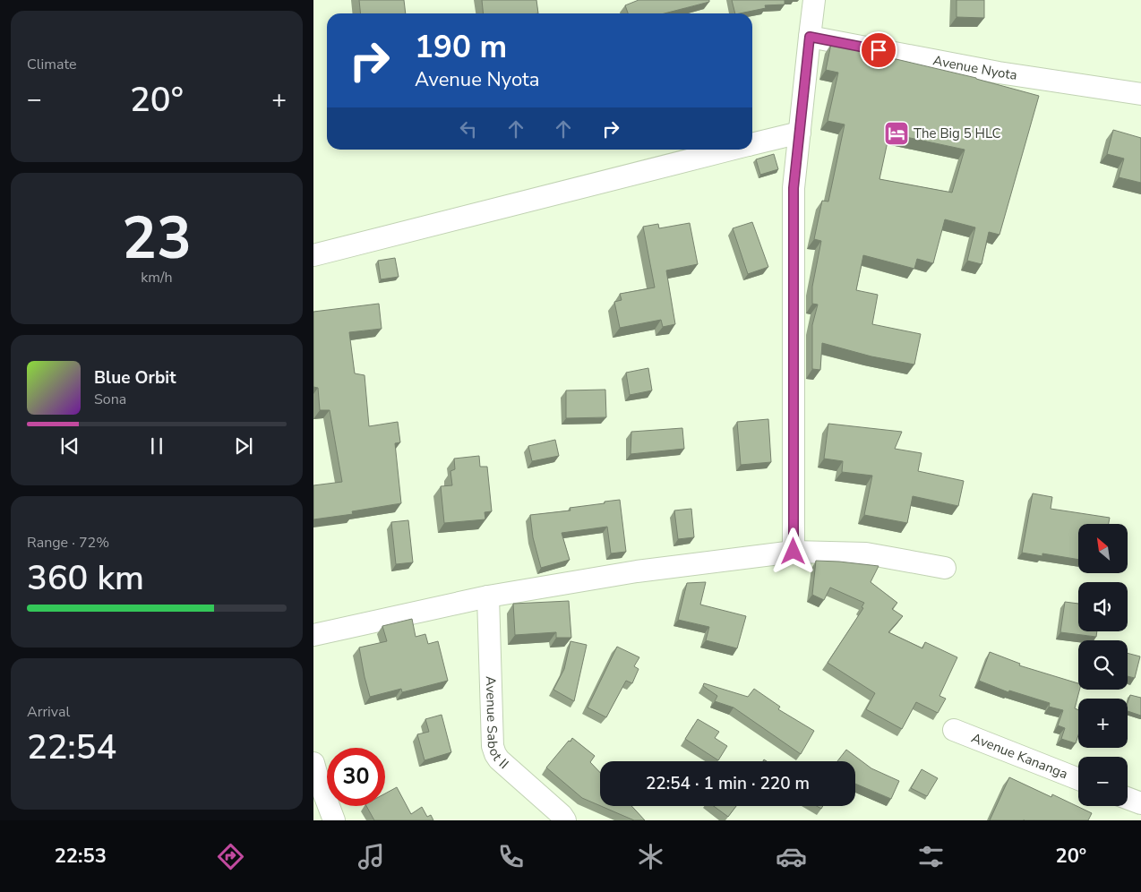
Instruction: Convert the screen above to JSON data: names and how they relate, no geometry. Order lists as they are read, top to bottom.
{
  "streets": {
    "street": ["Avenue Nyota", "Avenue Sabot II", "Avenue Kananga"]
  },
  "places": {
    "hotel": ["The Big 5 HLC"]
  },
  "north": "top left",
  "page": {
    "tile": [
      "Climate",
      ["23", "km/h"],
      ["Range · 72%", "360 km"],
      ["Arrival", "22:54"]
    ],
    "turn": ["190 m", "Avenue Nyota"],
    "heat": ["−", "20°", "+"],
    "song": ["Blue Orbit", "Sona"],
    "map_buttons": ["+", "−"],
    "limit": "30",
    "trip": "22:54 · 1 min · 220 m",
    "tabs": ["22:53", "20°"]
  }
}
